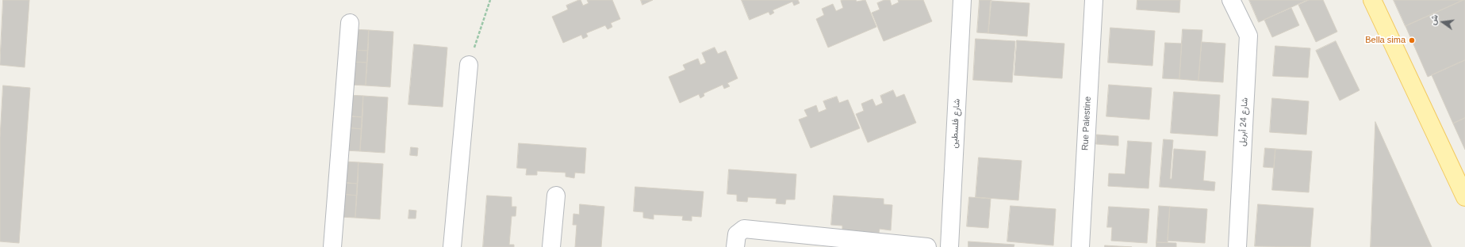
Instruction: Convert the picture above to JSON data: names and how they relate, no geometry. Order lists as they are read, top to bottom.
{
  "streets": {
    "street": ["شارع 24 أبريل", "شارع فلسطين", "Rue Palestine"]
  },
  "places": ["Bella sima"],
  "north": "left"
}
